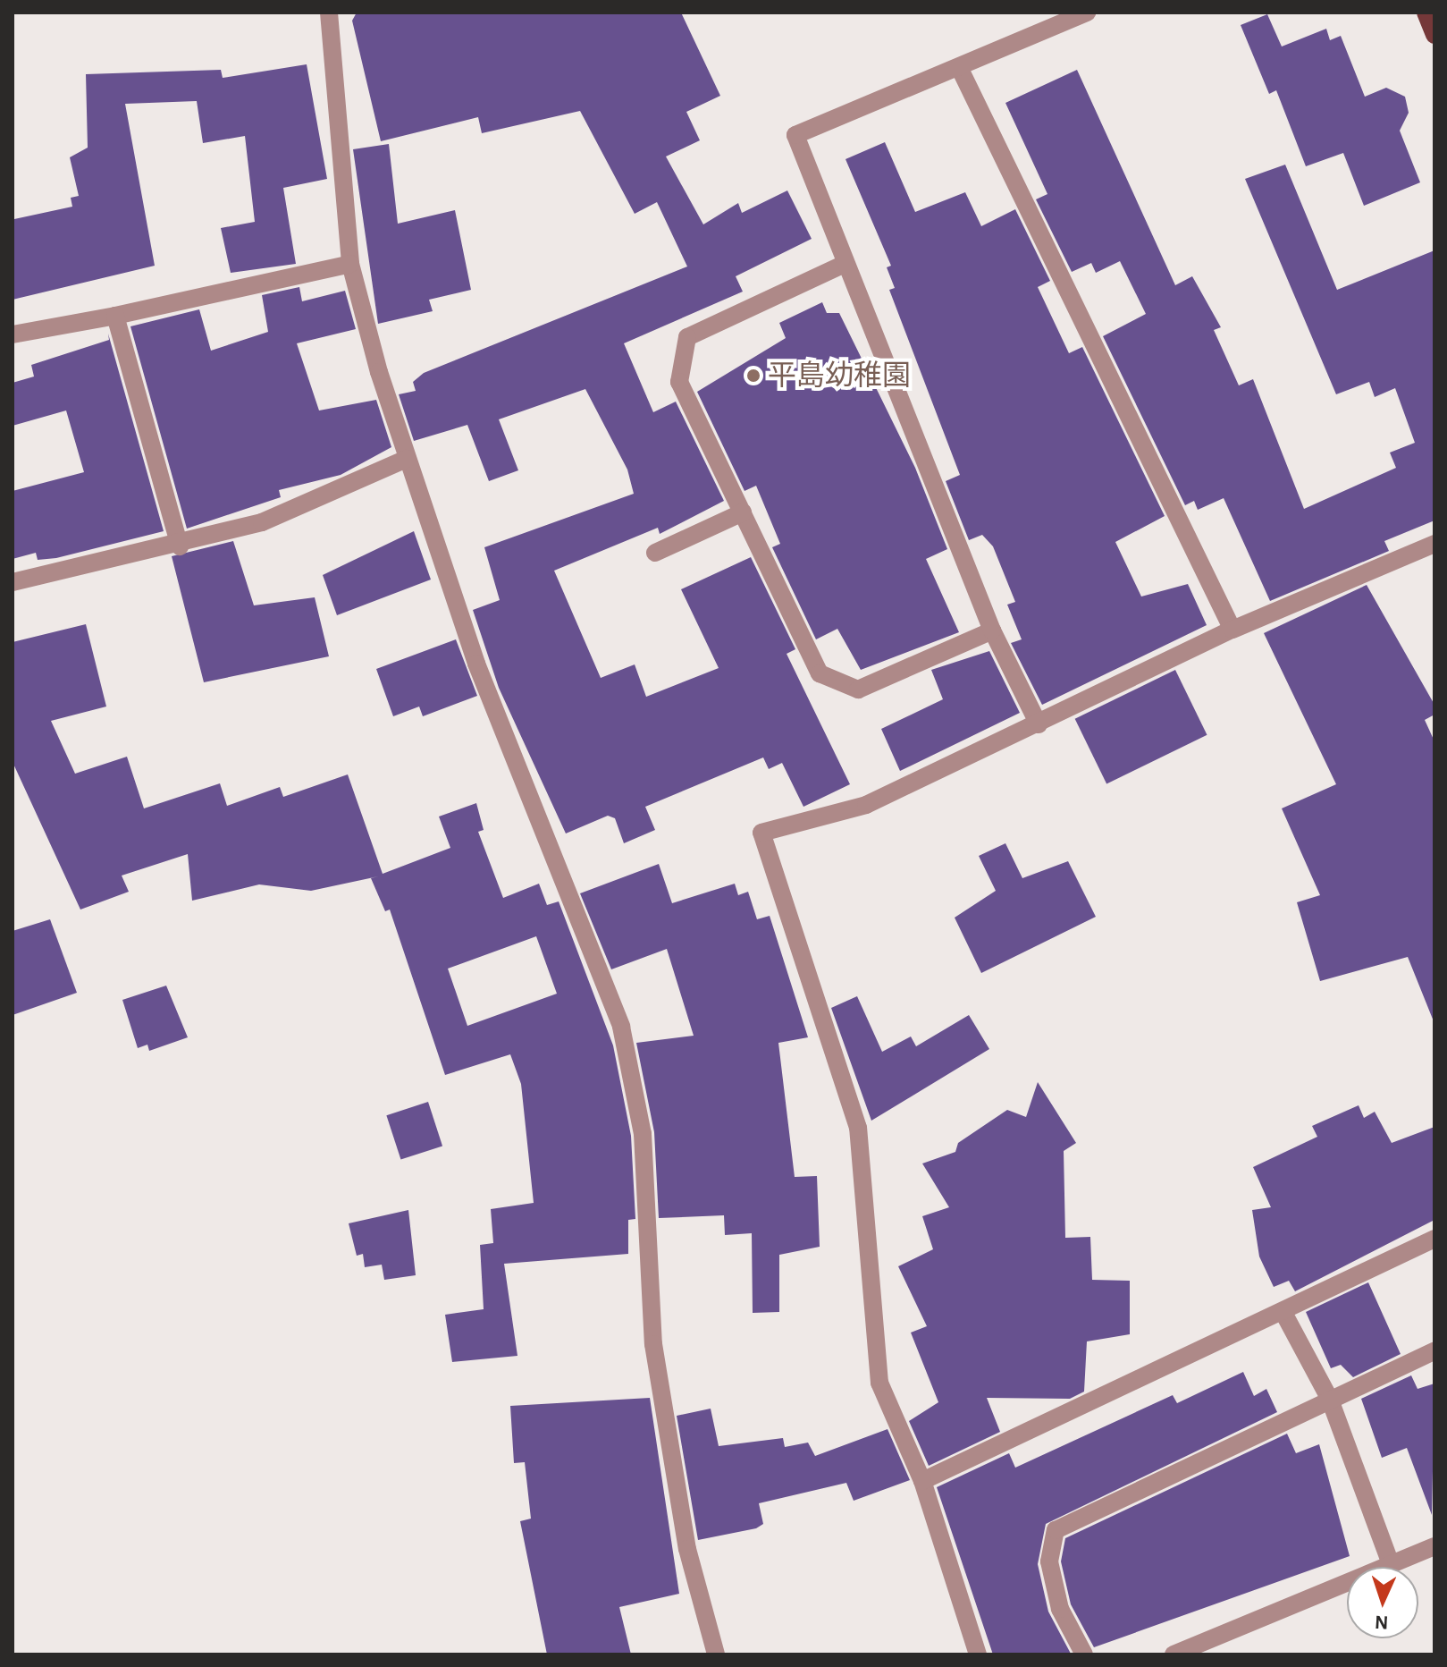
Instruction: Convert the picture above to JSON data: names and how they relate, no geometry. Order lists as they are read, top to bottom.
{
  "places": ["平島幼稚園"],
  "north": "bottom"
}
